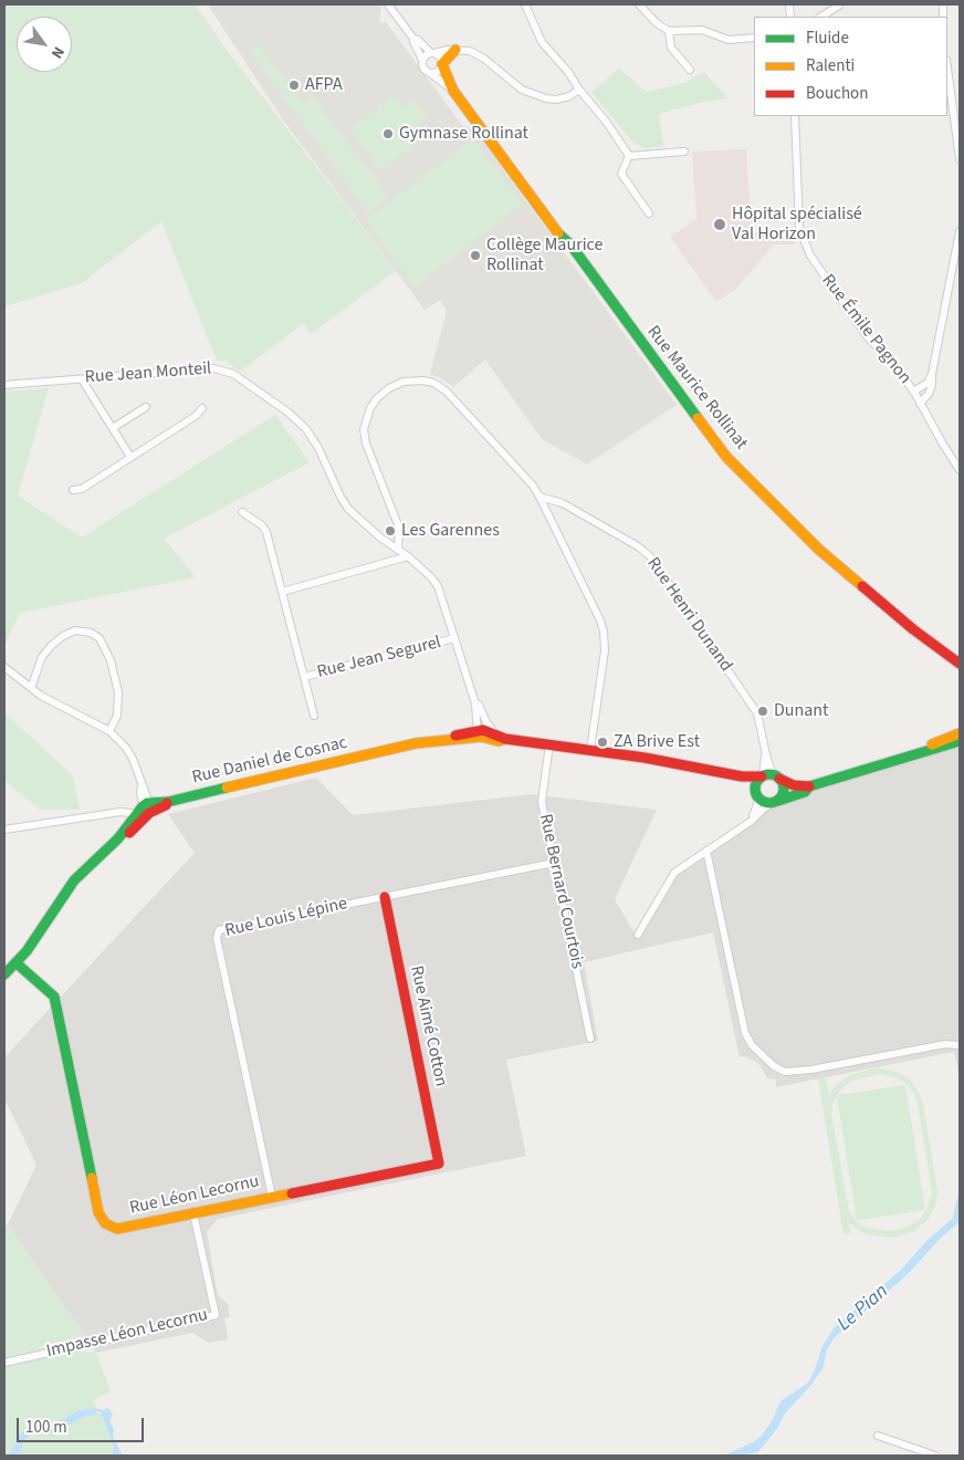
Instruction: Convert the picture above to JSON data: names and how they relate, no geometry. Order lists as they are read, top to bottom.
{
  "streets": {
    "street": [
      "Rue Émile Pagnon",
      "Rue Jean Monteil",
      "Rue Maurice Rollinat",
      "Rue Henri Dunand",
      "Rue Jean Segurel",
      "Rue Daniel de Cosnac",
      "Rue Bernard Courtois",
      "Rue Louis Lépine",
      "Rue Aimé Cotton",
      "Rue Léon Lecornu",
      "Impasse Léon Lecornu"
    ]
  },
  "crossings": [
    ["Rue Jean Monteil", "Rue Jean Segurel"],
    ["Rue Jean Monteil", "Rue Daniel de Cosnac"],
    ["Rue Henri Dunand", "Rue Daniel de Cosnac"],
    ["Rue Daniel de Cosnac", "Rue Bernard Courtois"],
    ["Rue Bernard Courtois", "Rue Louis Lépine"],
    ["Rue Louis Lépine", "Rue Aimé Cotton"],
    ["Rue Louis Lépine", "Rue Léon Lecornu"],
    ["Rue Aimé Cotton", "Rue Léon Lecornu"],
    ["Rue Léon Lecornu", "Impasse Léon Lecornu"]
  ],
  "water": ["Le Pian"],
  "places": [
    "AFPA",
    "Gymnase Rollinat",
    "Hôpital spécialisé Val Horizon",
    "Collège Maurice Rollinat",
    "Les Garennes",
    "Dunant",
    "ZA Brive Est"
  ],
  "legend": ["Fluide", "Ralenti", "Bouchon"],
  "scale_bar": "100 m",
  "north": "bottom right"
}
